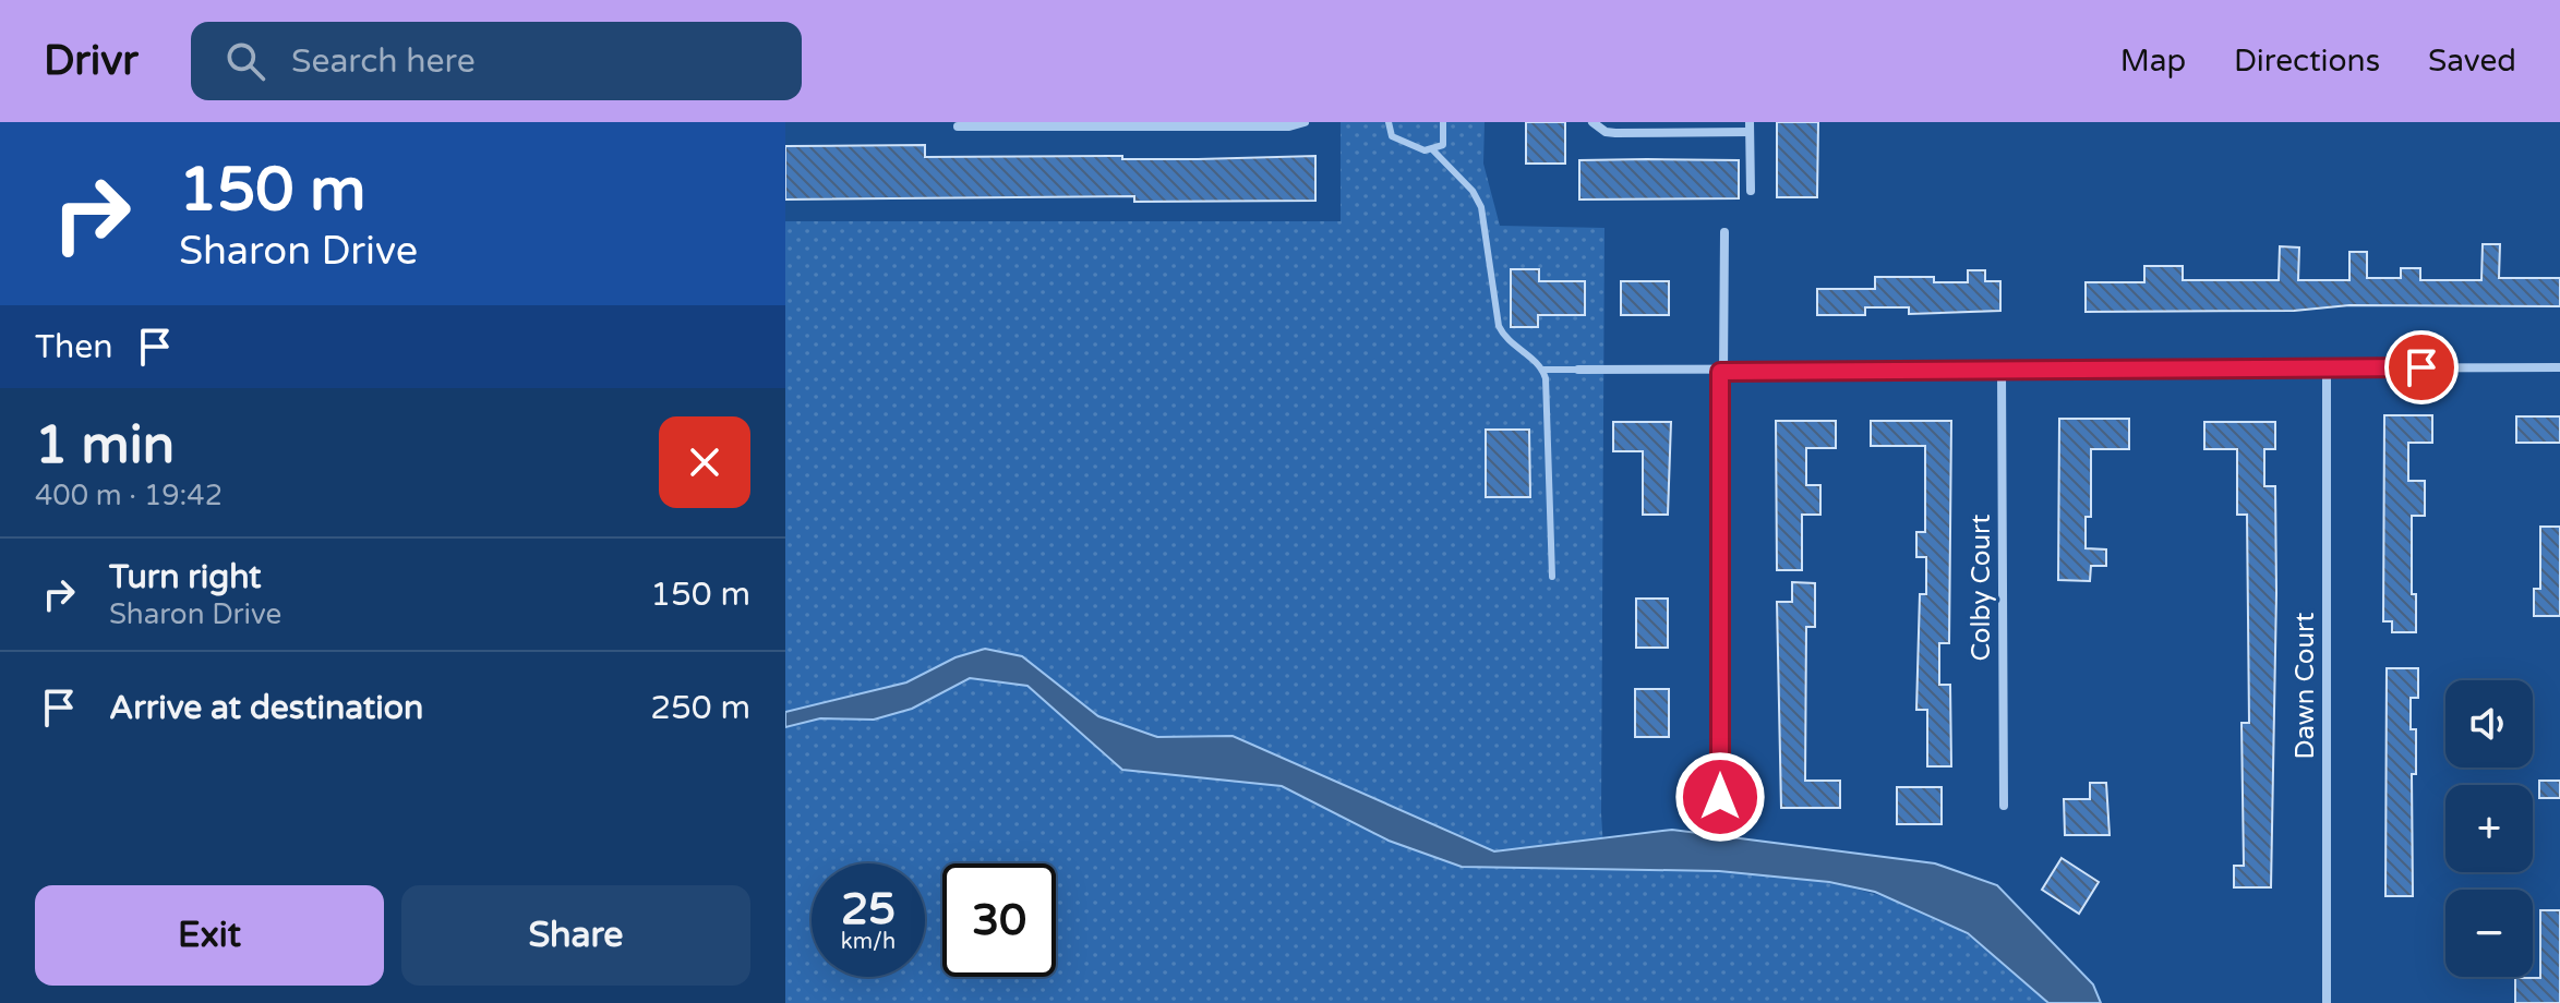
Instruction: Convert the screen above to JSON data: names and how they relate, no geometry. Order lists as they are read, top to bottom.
{
  "streets": {
    "street": ["Colby Court", "Dawn Court"]
  },
  "page": {
    "header": "Drivr",
    "search": "Search here",
    "nav": ["Map", "Directions", "Saved"],
    "turn": ["150 m", "Sharon Drive"],
    "then": "Then",
    "heading": ["1 min", "400 m · 19:42"],
    "list": [
      {
        "name": "Turn right",
        "note": "Sharon Drive",
        "value": "150 m"
      },
      {
        "name": "Arrive at destination",
        "value": "250 m"
      }
    ],
    "map_buttons": ["+", "−"],
    "speed": "25 km/h",
    "limit": "30",
    "buttons": ["Exit", "Share"]
  }
}
